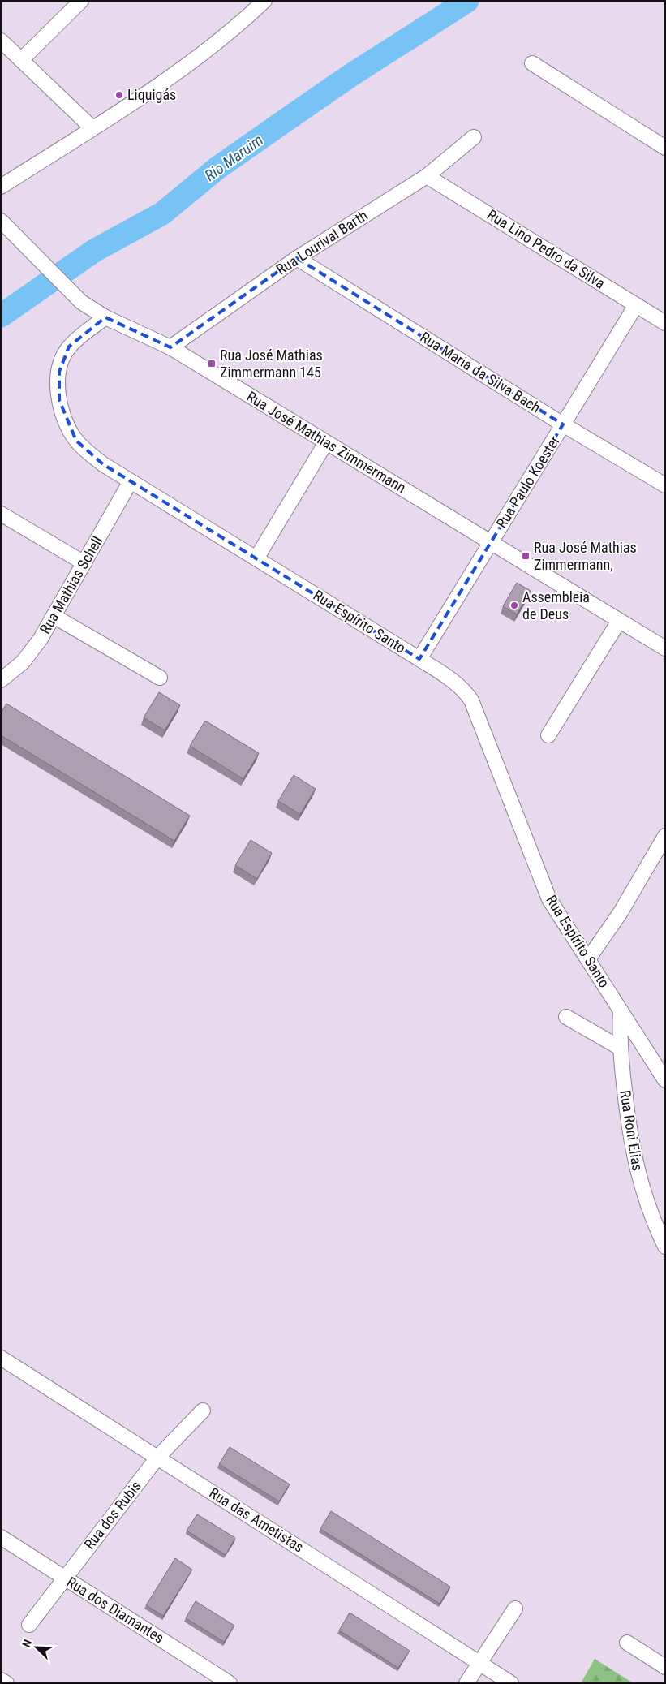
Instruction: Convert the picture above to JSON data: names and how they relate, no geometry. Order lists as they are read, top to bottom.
{
  "streets": {
    "street": [
      "Rua Lourival Barth",
      "Rua Lino Pedro da Silva",
      "Rua Maria da Silva Bach",
      "Rua José Mathias Zimmermann",
      "Rua Paulo Koester",
      "Rua Mathias Schell",
      "Rua Espírito Santo",
      "Rua Roni Elias",
      "Rua dos Rubis",
      "Rua das Ametistas",
      "Rua dos Diamantes"
    ]
  },
  "crossings": [
    ["Rua Lourival Barth", "Rua Lino Pedro da Silva"],
    ["Rua Lourival Barth", "Rua Maria da Silva Bach"],
    ["Rua Lourival Barth", "Rua José Mathias Zimmermann"],
    ["Rua Lino Pedro da Silva", "Rua Paulo Koester"],
    ["Rua Maria da Silva Bach", "Rua Paulo Koester"],
    ["Rua José Mathias Zimmermann", "Rua Paulo Koester"],
    ["Rua José Mathias Zimmermann", "Rua Espírito Santo"],
    ["Rua Paulo Koester", "Rua Espírito Santo"],
    ["Rua Mathias Schell", "Rua Espírito Santo"],
    ["Rua Espírito Santo", "Rua Roni Elias"],
    ["Rua dos Rubis", "Rua das Ametistas"],
    ["Rua dos Rubis", "Rua dos Diamantes"]
  ],
  "water": ["Rio Maruim"],
  "places": {
    "other": ["Liquigás", "Assembleia de Deus"],
    "transit": ["Rua José Mathias Zimmermann 145", "Rua José Mathias Zimmermann,"]
  },
  "north": "top left"
}
